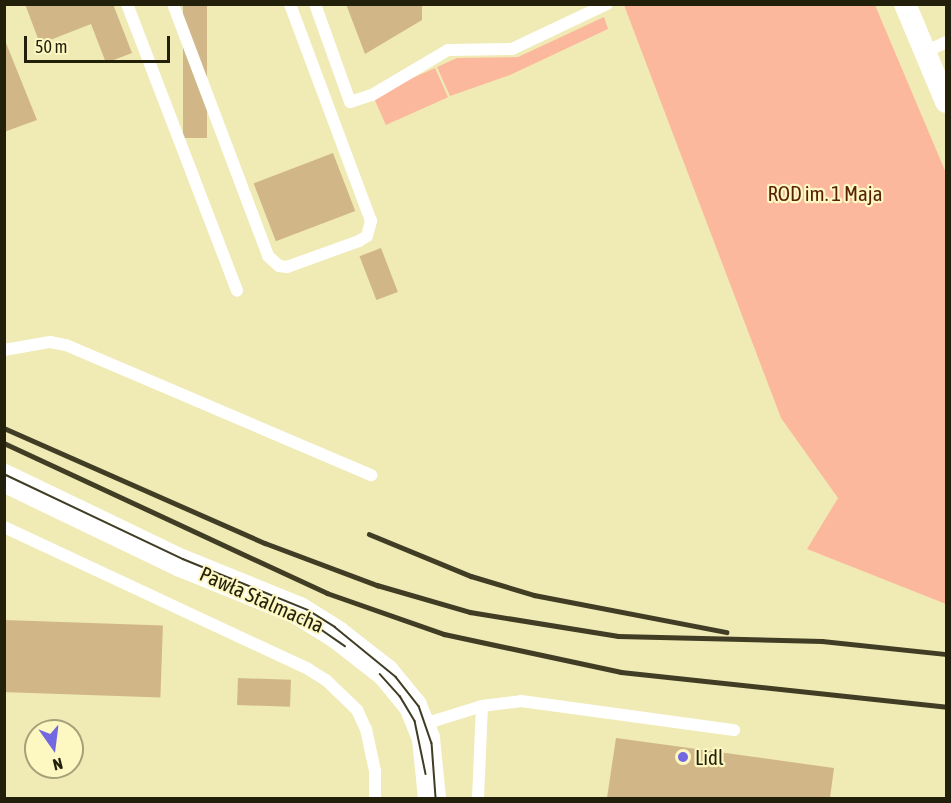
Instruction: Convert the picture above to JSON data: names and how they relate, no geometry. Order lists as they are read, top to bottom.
{
  "streets": {
    "street": ["Pawła Stalmacha"]
  },
  "parks": ["ROD im. 1 Maja"],
  "places": ["Lidl"],
  "scale_bar": "50 m",
  "north": "bottom"
}
